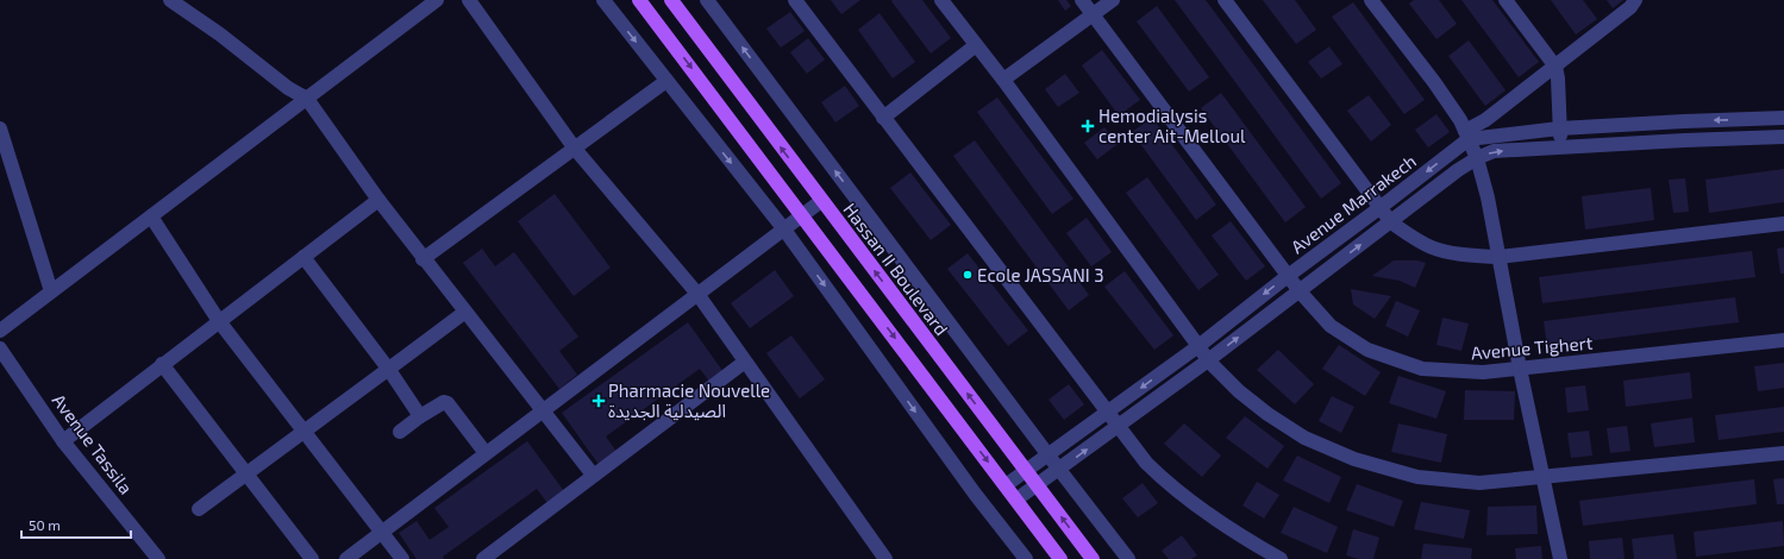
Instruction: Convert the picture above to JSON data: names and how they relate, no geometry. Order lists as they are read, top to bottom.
{
  "streets": {
    "main road": ["Hassan II Boulevard"],
    "street": ["Avenue Marrakech", "Avenue Tighert", "Avenue Tassila"]
  },
  "crossings": [
    ["Avenue Marrakech", "Hassan II Boulevard"],
    ["Avenue Marrakech", "Avenue Tighert"]
  ],
  "places": {
    "health": ["Hemodialysis center Ait-Melloul", "Pharmacie Nouvelle الصيدلية الجديدة"],
    "other": ["Ecole JASSANI 3"]
  },
  "scale_bar": "50 m"
}
